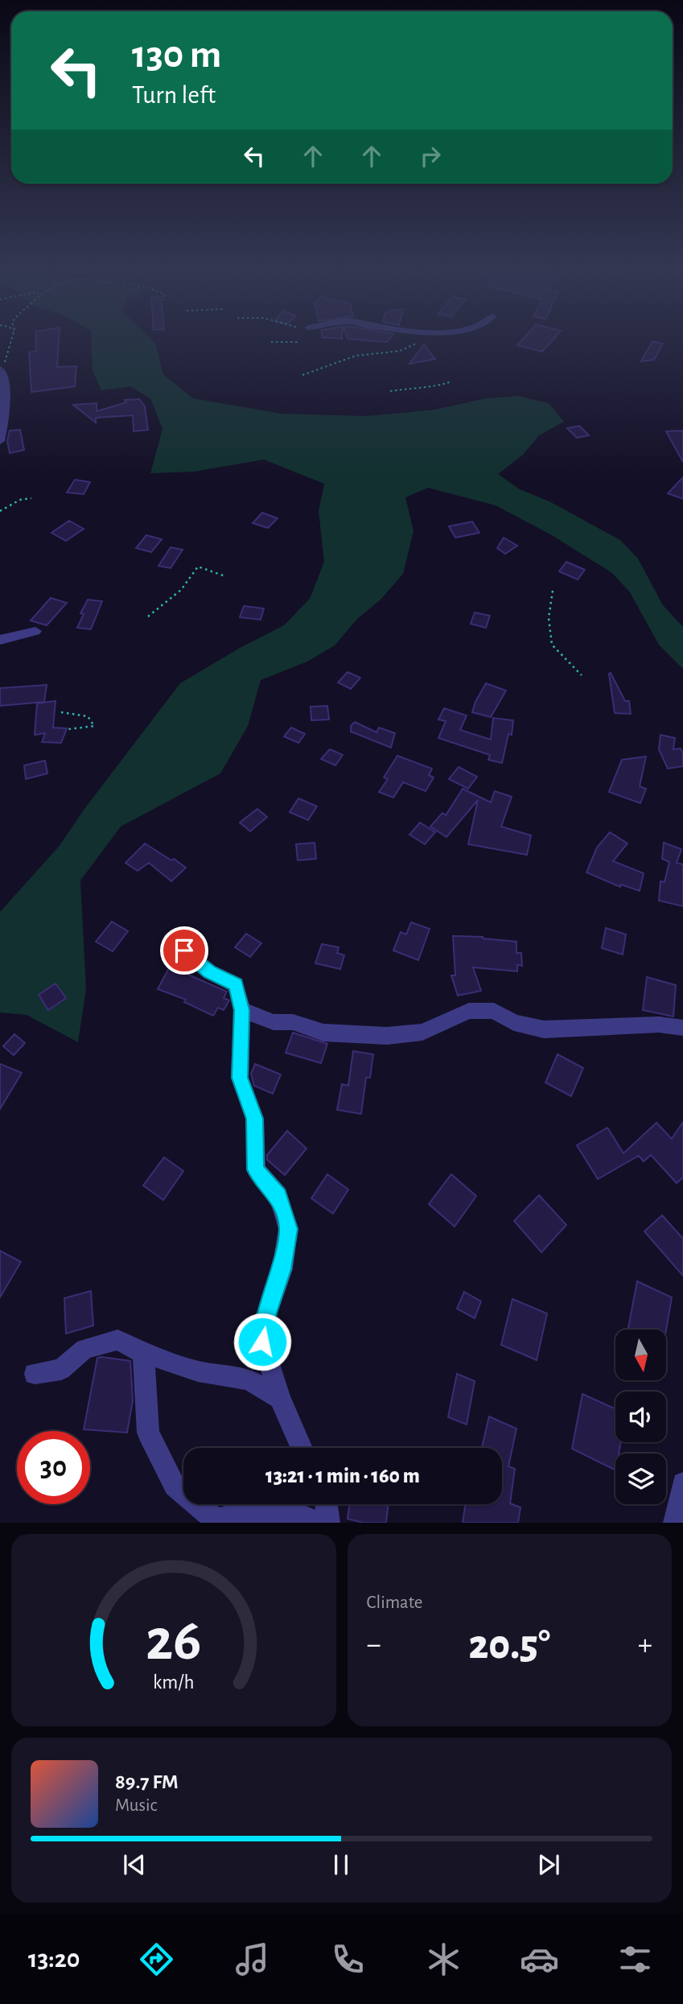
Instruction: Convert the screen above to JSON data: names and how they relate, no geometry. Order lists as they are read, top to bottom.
{
  "north": "bottom",
  "page": {
    "turn": ["130 m", "Turn left"],
    "limit": "30",
    "trip": "13:21 · 1 min · 160 m",
    "tile": "Climate",
    "heat": ["−", "20.5°", "+"],
    "song": ["89.7 FM", "Music"],
    "tabs": "13:20",
    "gauge": ["26", "km/h"]
  }
}
